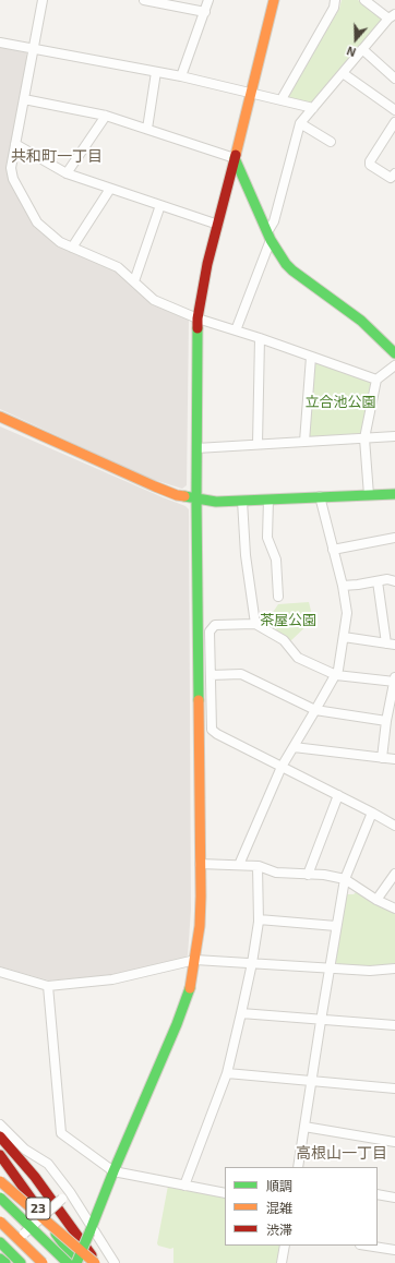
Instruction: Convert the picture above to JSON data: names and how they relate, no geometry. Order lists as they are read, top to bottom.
{
  "streets": {
    "main road": ["23"]
  },
  "districts": ["共和町一丁目", "高根山一丁目"],
  "parks": ["立合池公園", "茶屋公園"],
  "legend": ["順調", "混雑", "渋滞"],
  "north": "bottom"
}
